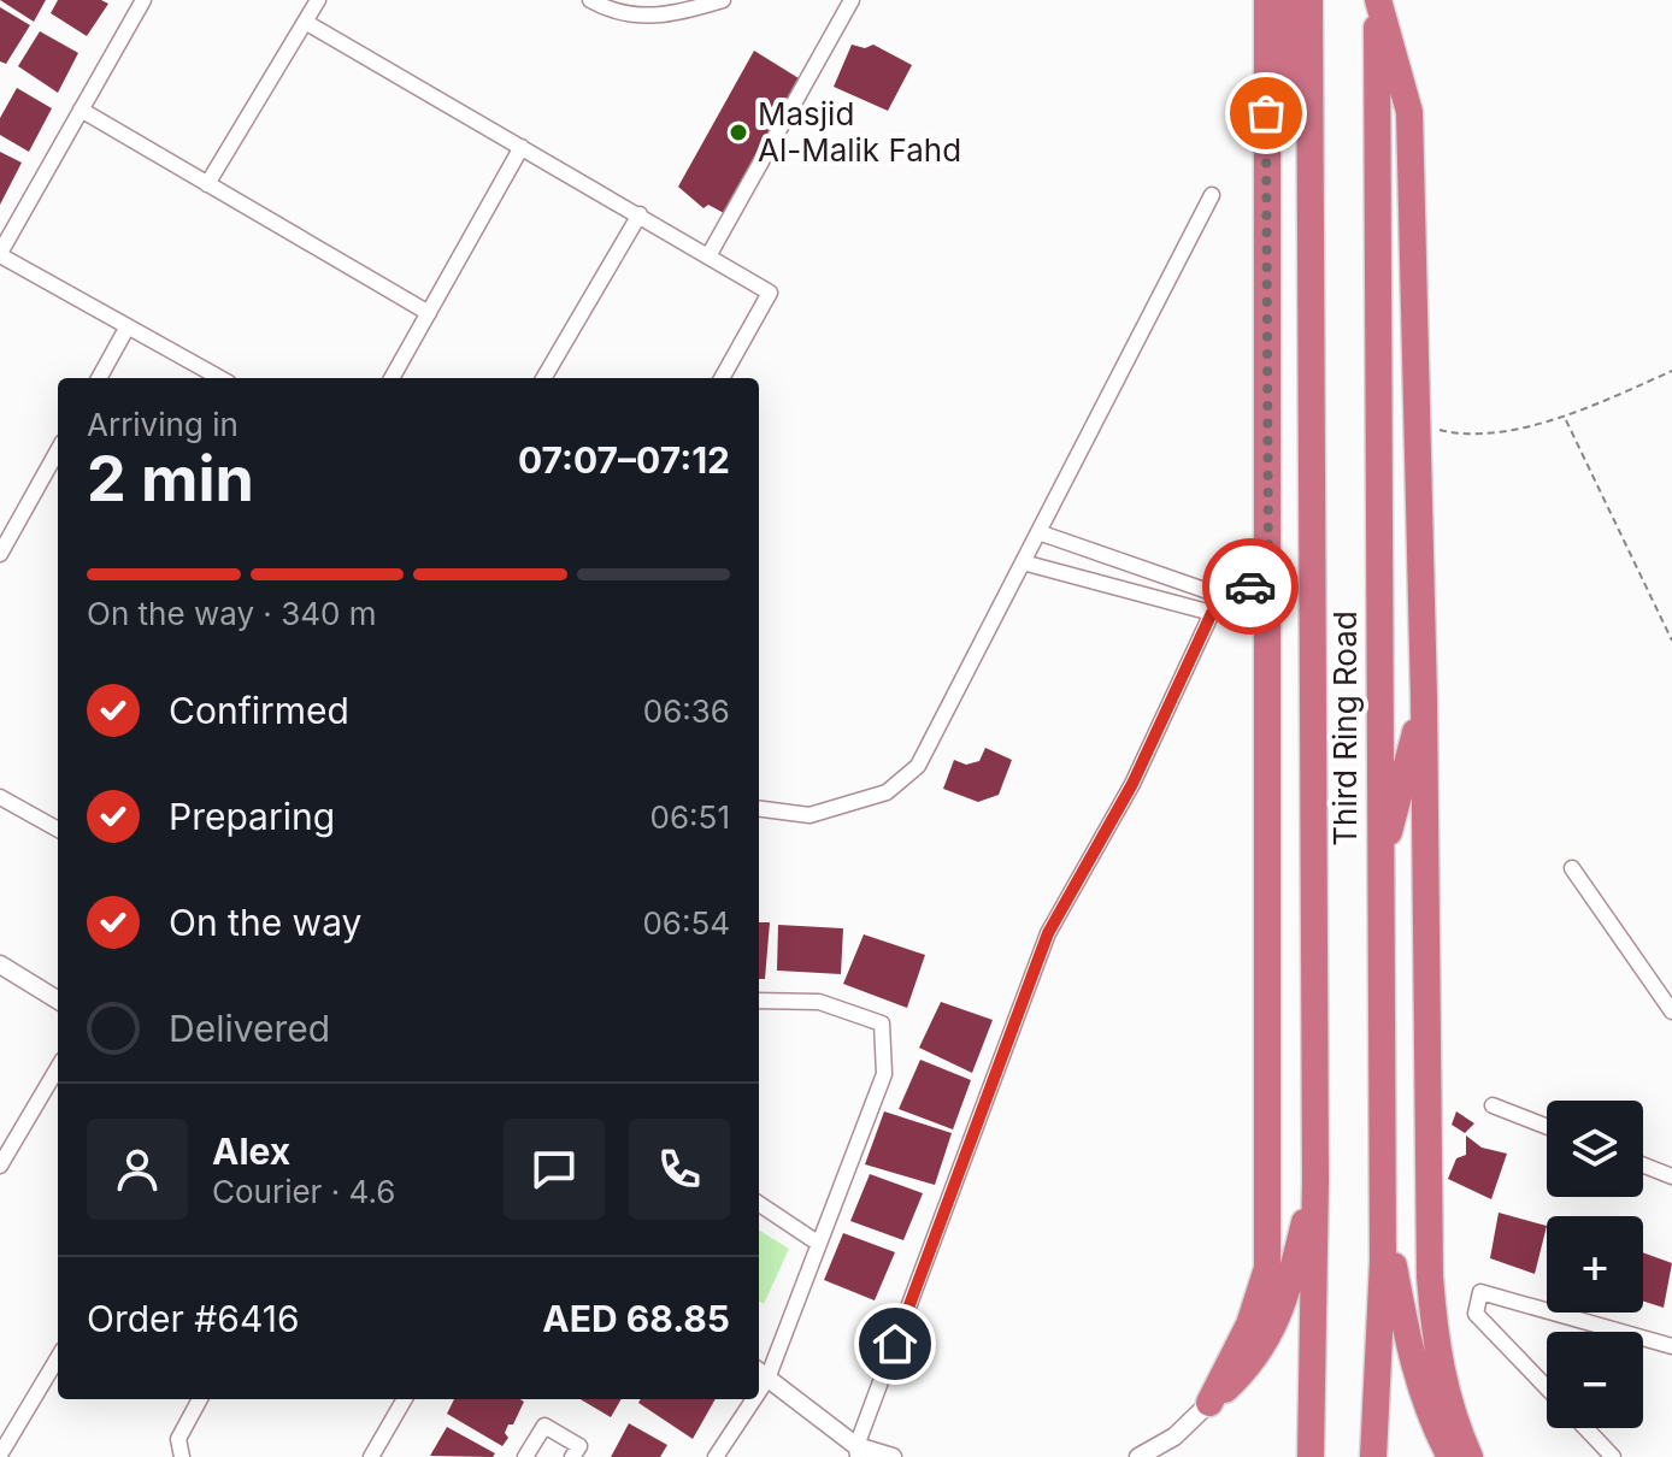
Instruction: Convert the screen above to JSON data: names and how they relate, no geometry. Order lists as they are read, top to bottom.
{
  "streets": {
    "highway": ["Third Ring Road"]
  },
  "places": ["Masjid Al-Malik Fahd"],
  "page": {
    "heading": ["2 min", "Arriving in", "07:07–07:12"],
    "panel": [
      "Alex",
      "Courier · 4.6",
      "Order #6416",
      "AED 68.85"
    ],
    "bar": "On the way · 340 m",
    "list": [
      ["Confirmed", "06:36"],
      ["Preparing", "06:51"],
      ["On the way", "06:54"],
      "Delivered"
    ],
    "map_buttons": ["+", "−"]
  }
}
